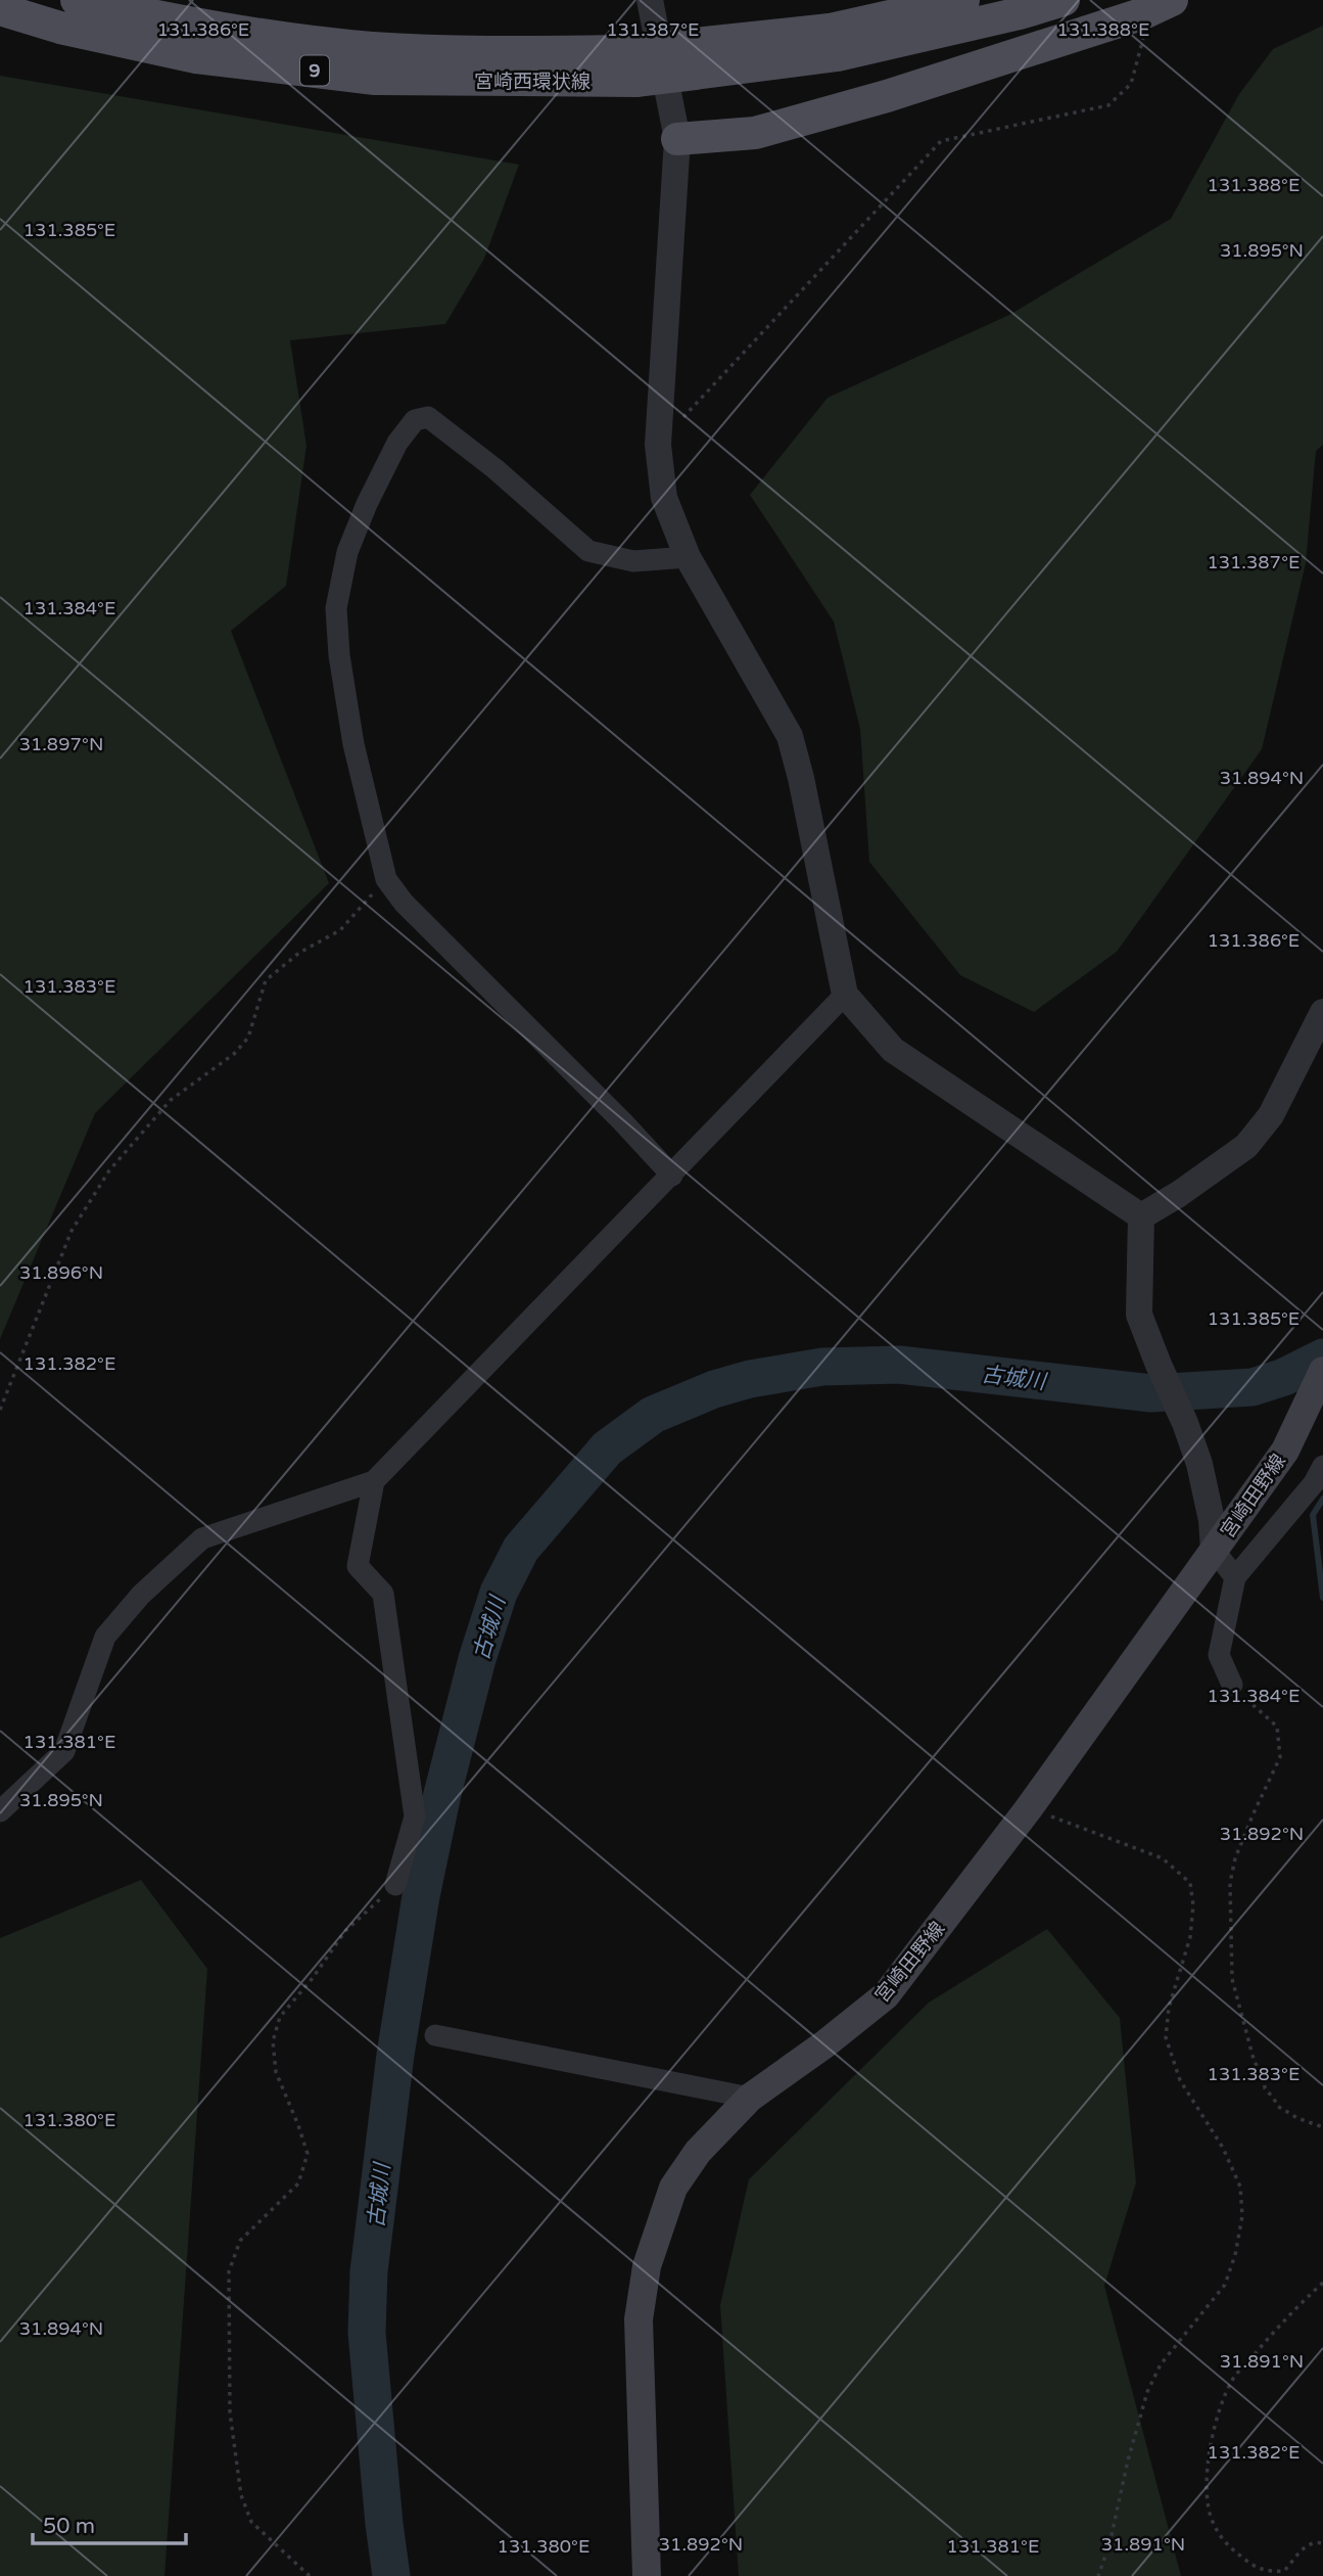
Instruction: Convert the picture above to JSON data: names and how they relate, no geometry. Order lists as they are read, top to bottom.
{
  "streets": {
    "main road": ["9", "宮崎西環状線", "宮崎田野線"]
  },
  "water": ["古城川"],
  "scale_bar": "50 m",
  "coordinates": [
    "131.386°E",
    "131.387°E",
    "131.388°E",
    "131.385°E",
    "31.895°N",
    "131.384°E",
    "31.897°N",
    "31.894°N",
    "131.383°E",
    "31.896°N",
    "131.382°E",
    "131.381°E",
    "31.892°N",
    "131.380°E",
    "31.891°N"
  ]
}
